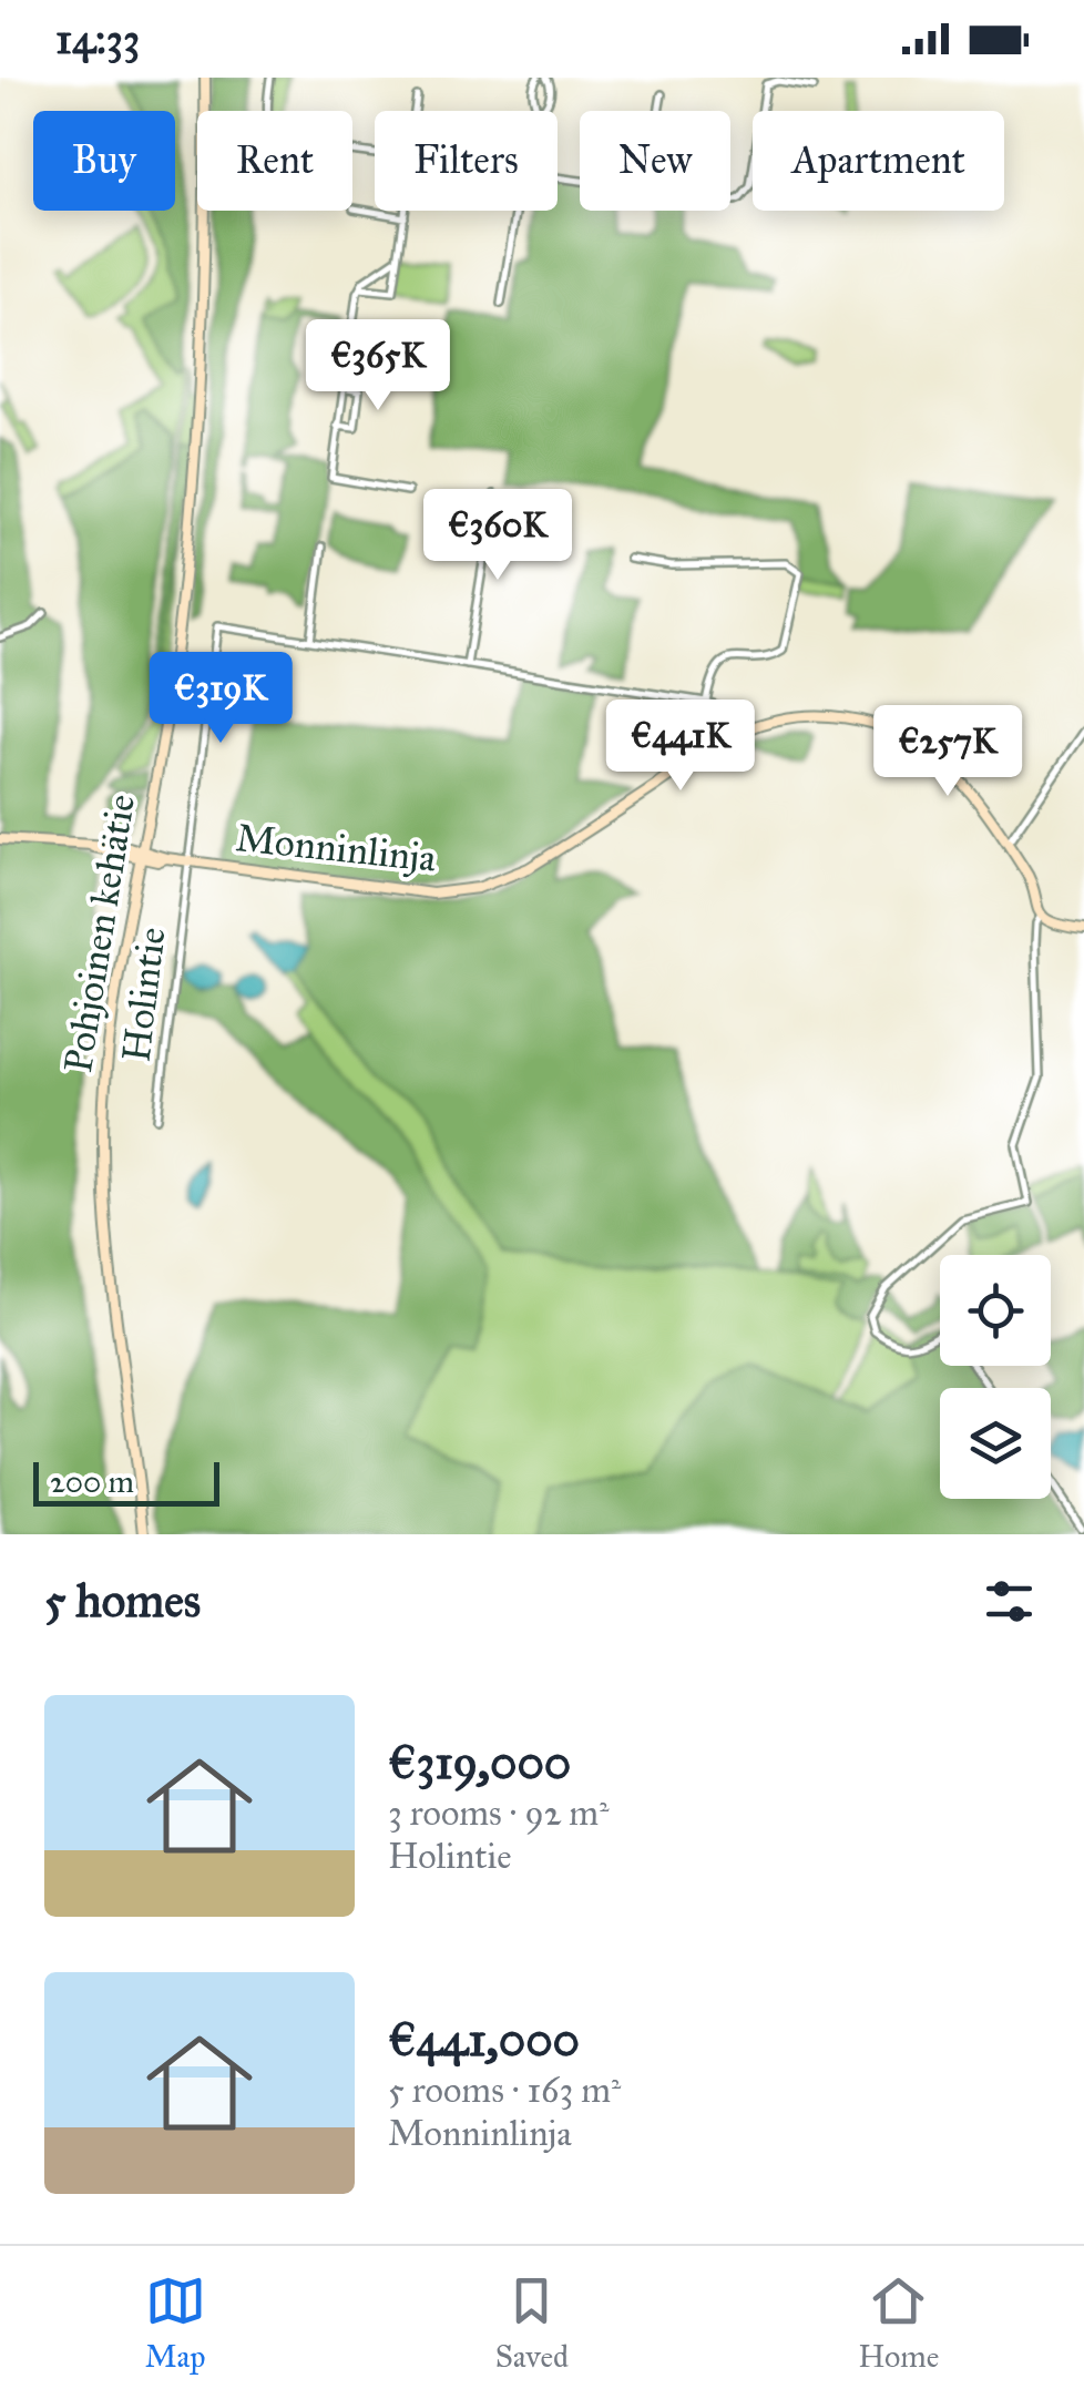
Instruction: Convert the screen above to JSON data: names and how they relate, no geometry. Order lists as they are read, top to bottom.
{
  "streets": {
    "main road": ["Monninlinja", "Pohjoinen kehätie"],
    "street": ["Holintie"]
  },
  "crossings": [
    ["Monninlinja", "Pohjoinen kehätie"],
    ["Monninlinja", "Holintie"]
  ],
  "scale_bar": "200 m",
  "page": {
    "status": "14:33",
    "chip": [
      "Buy",
      "Rent",
      "Filters",
      "New",
      "Apartment"
    ],
    "price": [
      "€365K",
      "€360K",
      "€319K",
      "€441K",
      "€257K"
    ],
    "scale": "200 m",
    "heading": "5 homes",
    "list": [
      {
        "name": "€319,000",
        "note": "3 rooms · 92 m² · Holintie"
      },
      {
        "name": "€441,000",
        "note": "5 rooms · 163 m² · Monninlinja"
      }
    ],
    "tabs": ["Map", "Saved", "Home"]
  }
}
